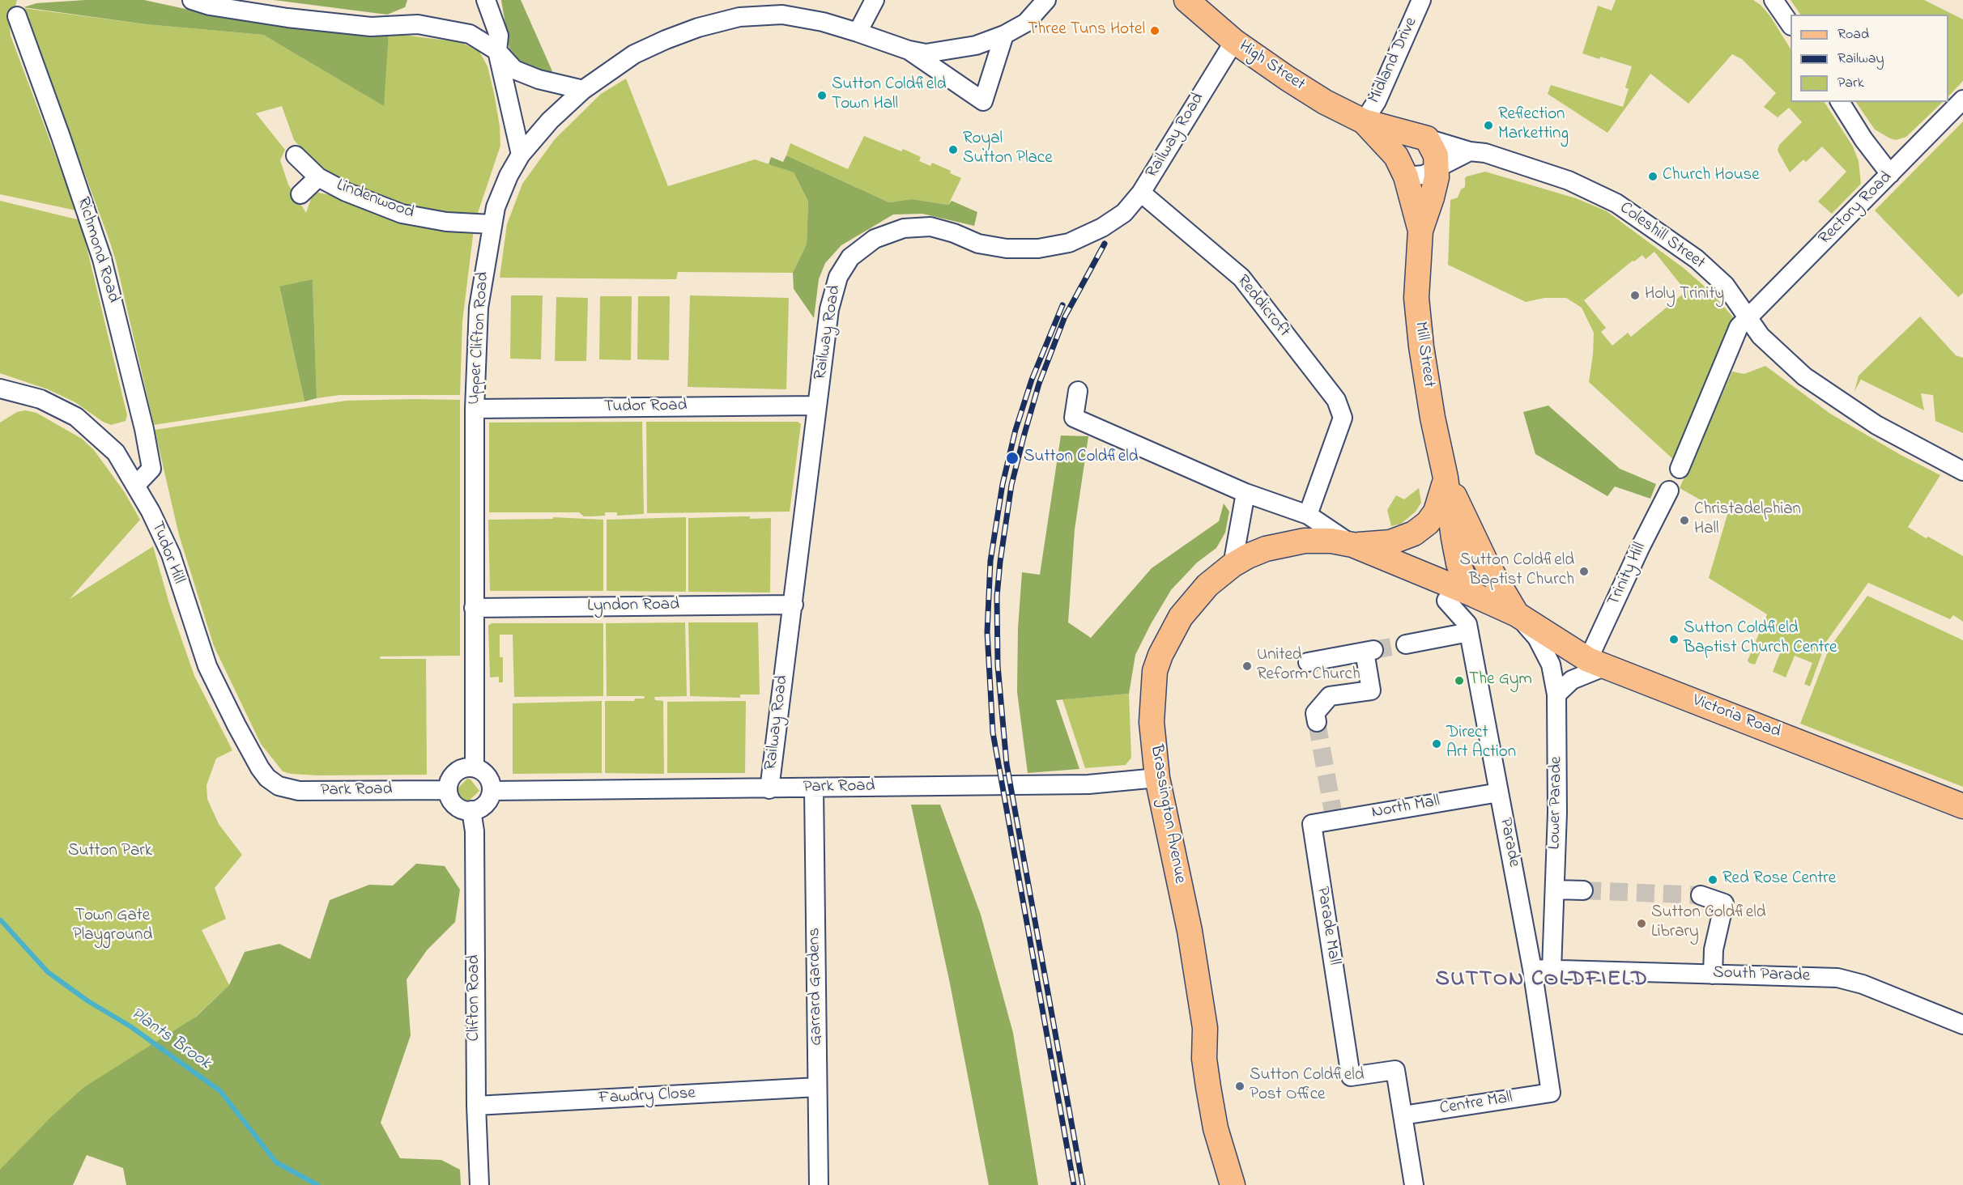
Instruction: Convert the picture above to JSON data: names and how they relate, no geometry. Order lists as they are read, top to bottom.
{
  "streets": {
    "main road": [
      "High Street",
      "Mill Street",
      "Victoria Road",
      "Brassington Avenue"
    ],
    "street": [
      "Midland Drive",
      "Railway Road",
      "Lindenwood",
      "Rectory Road",
      "Coleshill Street",
      "Richmond Road",
      "Reddicroft",
      "Upper Clifton Road",
      "Tudor Road",
      "Tudor Hill",
      "Trinity Hill",
      "Lyndon Road",
      "Park Road",
      "Lower Parade",
      "North Mall",
      "Parade",
      "Parade Mall",
      "South Parade",
      "Garrard Gardens",
      "Clifton Road",
      "Fawdry Close",
      "Centre Mall"
    ]
  },
  "crossings": [
    ["Midland Drive", "High Street"],
    ["High Street", "Railway Road"],
    ["High Street", "Coleshill Street"],
    ["High Street", "Mill Street"],
    ["Railway Road", "Reddicroft"],
    ["Railway Road", "Tudor Road"],
    ["Railway Road", "Lyndon Road"],
    ["Railway Road", "Park Road"],
    ["Lindenwood", "Upper Clifton Road"],
    ["Rectory Road", "Coleshill Street"],
    ["Richmond Road", "Tudor Hill"],
    ["Upper Clifton Road", "Tudor Road"],
    ["Upper Clifton Road", "Lyndon Road"],
    ["Upper Clifton Road", "Park Road"],
    ["Upper Clifton Road", "Clifton Road"],
    ["Mill Street", "Victoria Road"],
    ["Mill Street", "Lower Parade"],
    ["Mill Street", "Brassington Avenue"],
    ["Tudor Hill", "Park Road"],
    ["Trinity Hill", "Victoria Road"],
    ["Victoria Road", "Lower Parade"],
    ["Victoria Road", "Brassington Avenue"],
    ["Park Road", "Brassington Avenue"],
    ["Park Road", "Garrard Gardens"],
    ["Park Road", "Clifton Road"],
    ["Lower Parade", "Brassington Avenue"],
    ["Lower Parade", "South Parade"],
    ["North Mall", "Parade"],
    ["North Mall", "Parade Mall"],
    ["Parade", "South Parade"],
    ["Parade", "Centre Mall"],
    ["Parade Mall", "Centre Mall"],
    ["Garrard Gardens", "Fawdry Close"],
    ["Clifton Road", "Fawdry Close"]
  ],
  "districts": ["SUTTON COLDFIELD"],
  "water": ["Plants Brook"],
  "parks": ["Sutton Park", "Town Gate Playground"],
  "places": [
    "Three Tuns Hotel",
    "Sutton Coldfield Town Hall",
    "Reflection Marketting",
    "Royal Sutton Place",
    "Church House",
    "Holy Trinity",
    "Sutton Coldfield",
    "Christadelphian Hall",
    "Sutton Coldfield Baptist Church",
    "Sutton Coldfield Baptist Church Centre",
    "United Reform Church",
    "The Gym",
    "Direct Art Action",
    "Red Rose Centre",
    "Sutton Coldfield Library",
    "Sutton Coldfield Post Office"
  ],
  "legend": ["Road", "Railway", "Park"]
}
